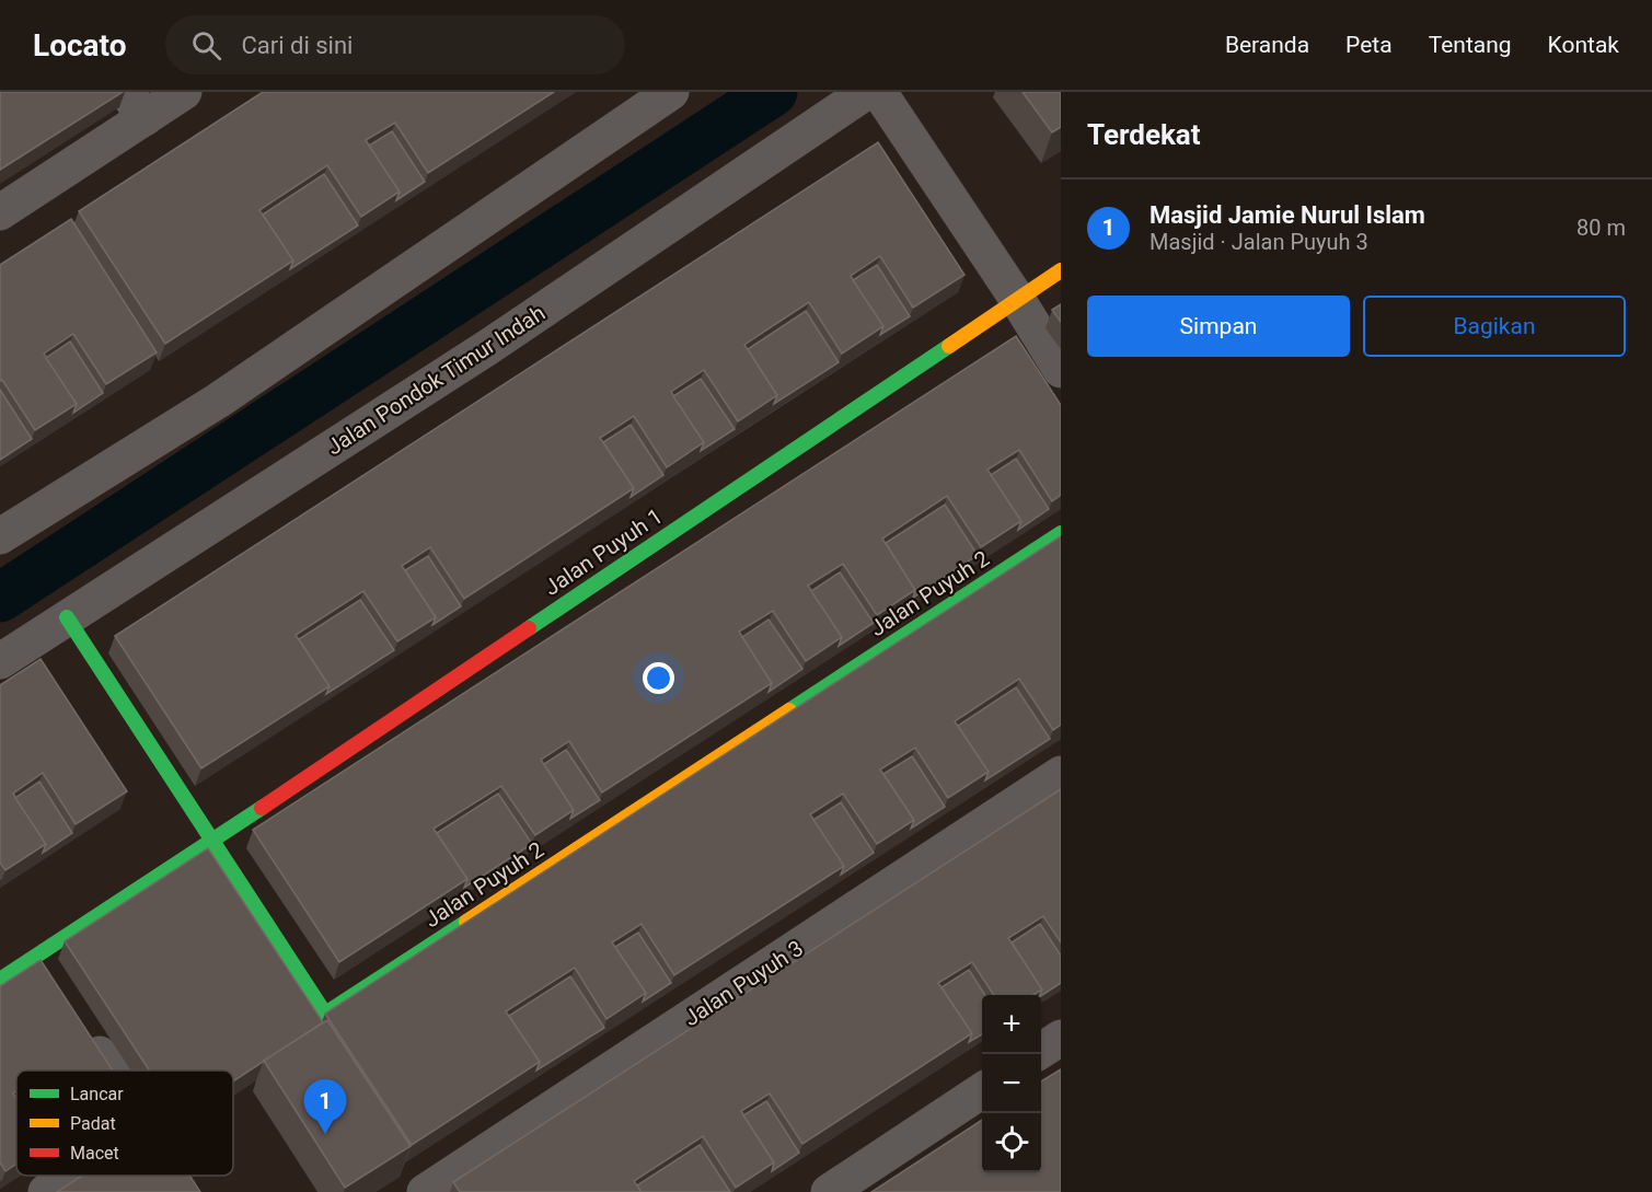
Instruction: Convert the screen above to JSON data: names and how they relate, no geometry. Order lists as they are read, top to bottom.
{
  "streets": {
    "street": [
      "Jalan Pondok Timur Indah",
      "Jalan Puyuh 1",
      "Jalan Puyuh 2",
      "Jalan Puyuh 3"
    ]
  },
  "crossings": [
    ["Jalan Pondok Timur Indah", "Jalan Puyuh 2"],
    ["Jalan Puyuh 1", "Jalan Puyuh 2"]
  ],
  "legend": ["Lancar", "Padat", "Macet"],
  "page": {
    "header": "Locato",
    "search": "Cari di sini",
    "nav": [
      "Beranda",
      "Peta",
      "Tentang",
      "Kontak"
    ],
    "heading": "Terdekat",
    "list": [
      {
        "mark": "1",
        "name": "Masjid Jamie Nurul Islam",
        "note": "Masjid · Jalan Puyuh 3",
        "value": "80 m"
      }
    ],
    "buttons": ["Simpan", "Bagikan"],
    "map_buttons": ["+", "−"],
    "pins": "1"
  }
}
